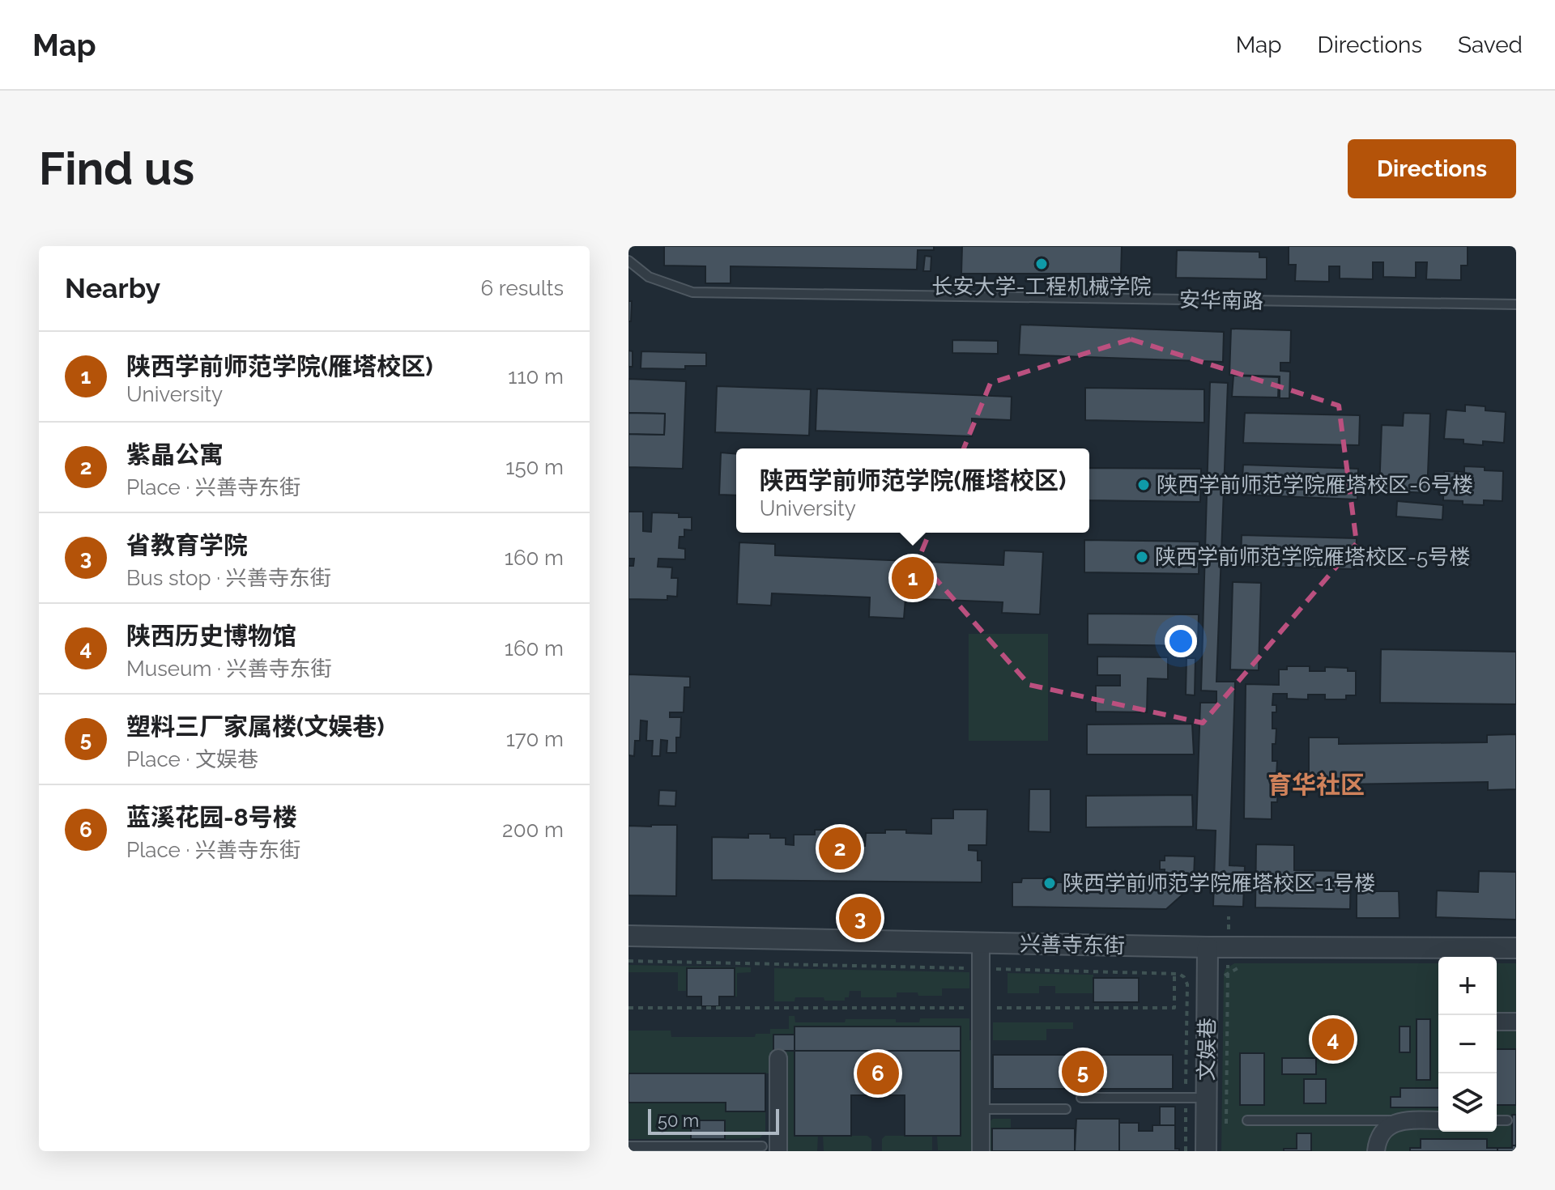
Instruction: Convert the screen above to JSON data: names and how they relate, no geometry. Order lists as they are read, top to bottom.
{
  "streets": {
    "street": ["兴善寺东街", "文娱巷"],
    "lane": ["安华南路"]
  },
  "crossings": [
    ["兴善寺东街", "文娱巷"]
  ],
  "districts": ["育华社区"],
  "places": [
    "长安大学-工程机械学院",
    "陕西学前师范学院雁塔校区-6号楼",
    "陕西学前师范学院雁塔校区-5号楼",
    "陕西学前师范学院雁塔校区-1号楼"
  ],
  "scale_bar": "50 m",
  "page": {
    "header": "Map",
    "nav": ["Map", "Directions", "Saved"],
    "buttons": "Directions",
    "title": "Find us",
    "heading": ["Nearby", "6 results"],
    "list": [
      {
        "mark": "1",
        "name": "陕西学前师范学院(雁塔校区)",
        "note": "University",
        "value": "110 m"
      },
      {
        "mark": "2",
        "name": "紫晶公寓",
        "note": "Place · 兴善寺东街",
        "value": "150 m"
      },
      {
        "mark": "3",
        "name": "省教育学院",
        "note": "Bus stop · 兴善寺东街",
        "value": "160 m"
      },
      {
        "mark": "4",
        "name": "陕西历史博物馆",
        "note": "Museum · 兴善寺东街",
        "value": "160 m"
      },
      {
        "mark": "5",
        "name": "塑料三厂家属楼(文娱巷)",
        "note": "Place · 文娱巷",
        "value": "170 m"
      },
      {
        "mark": "6",
        "name": "蓝溪花园-8号楼",
        "note": "Place · 兴善寺东街",
        "value": "200 m"
      }
    ],
    "popup": ["陕西学前师范学院(雁塔校区)", "University"],
    "pins": [
      "1",
      "2",
      "3",
      "4",
      "5",
      "6"
    ],
    "map_buttons": ["+", "−"],
    "scale": "50 m"
  }
}
